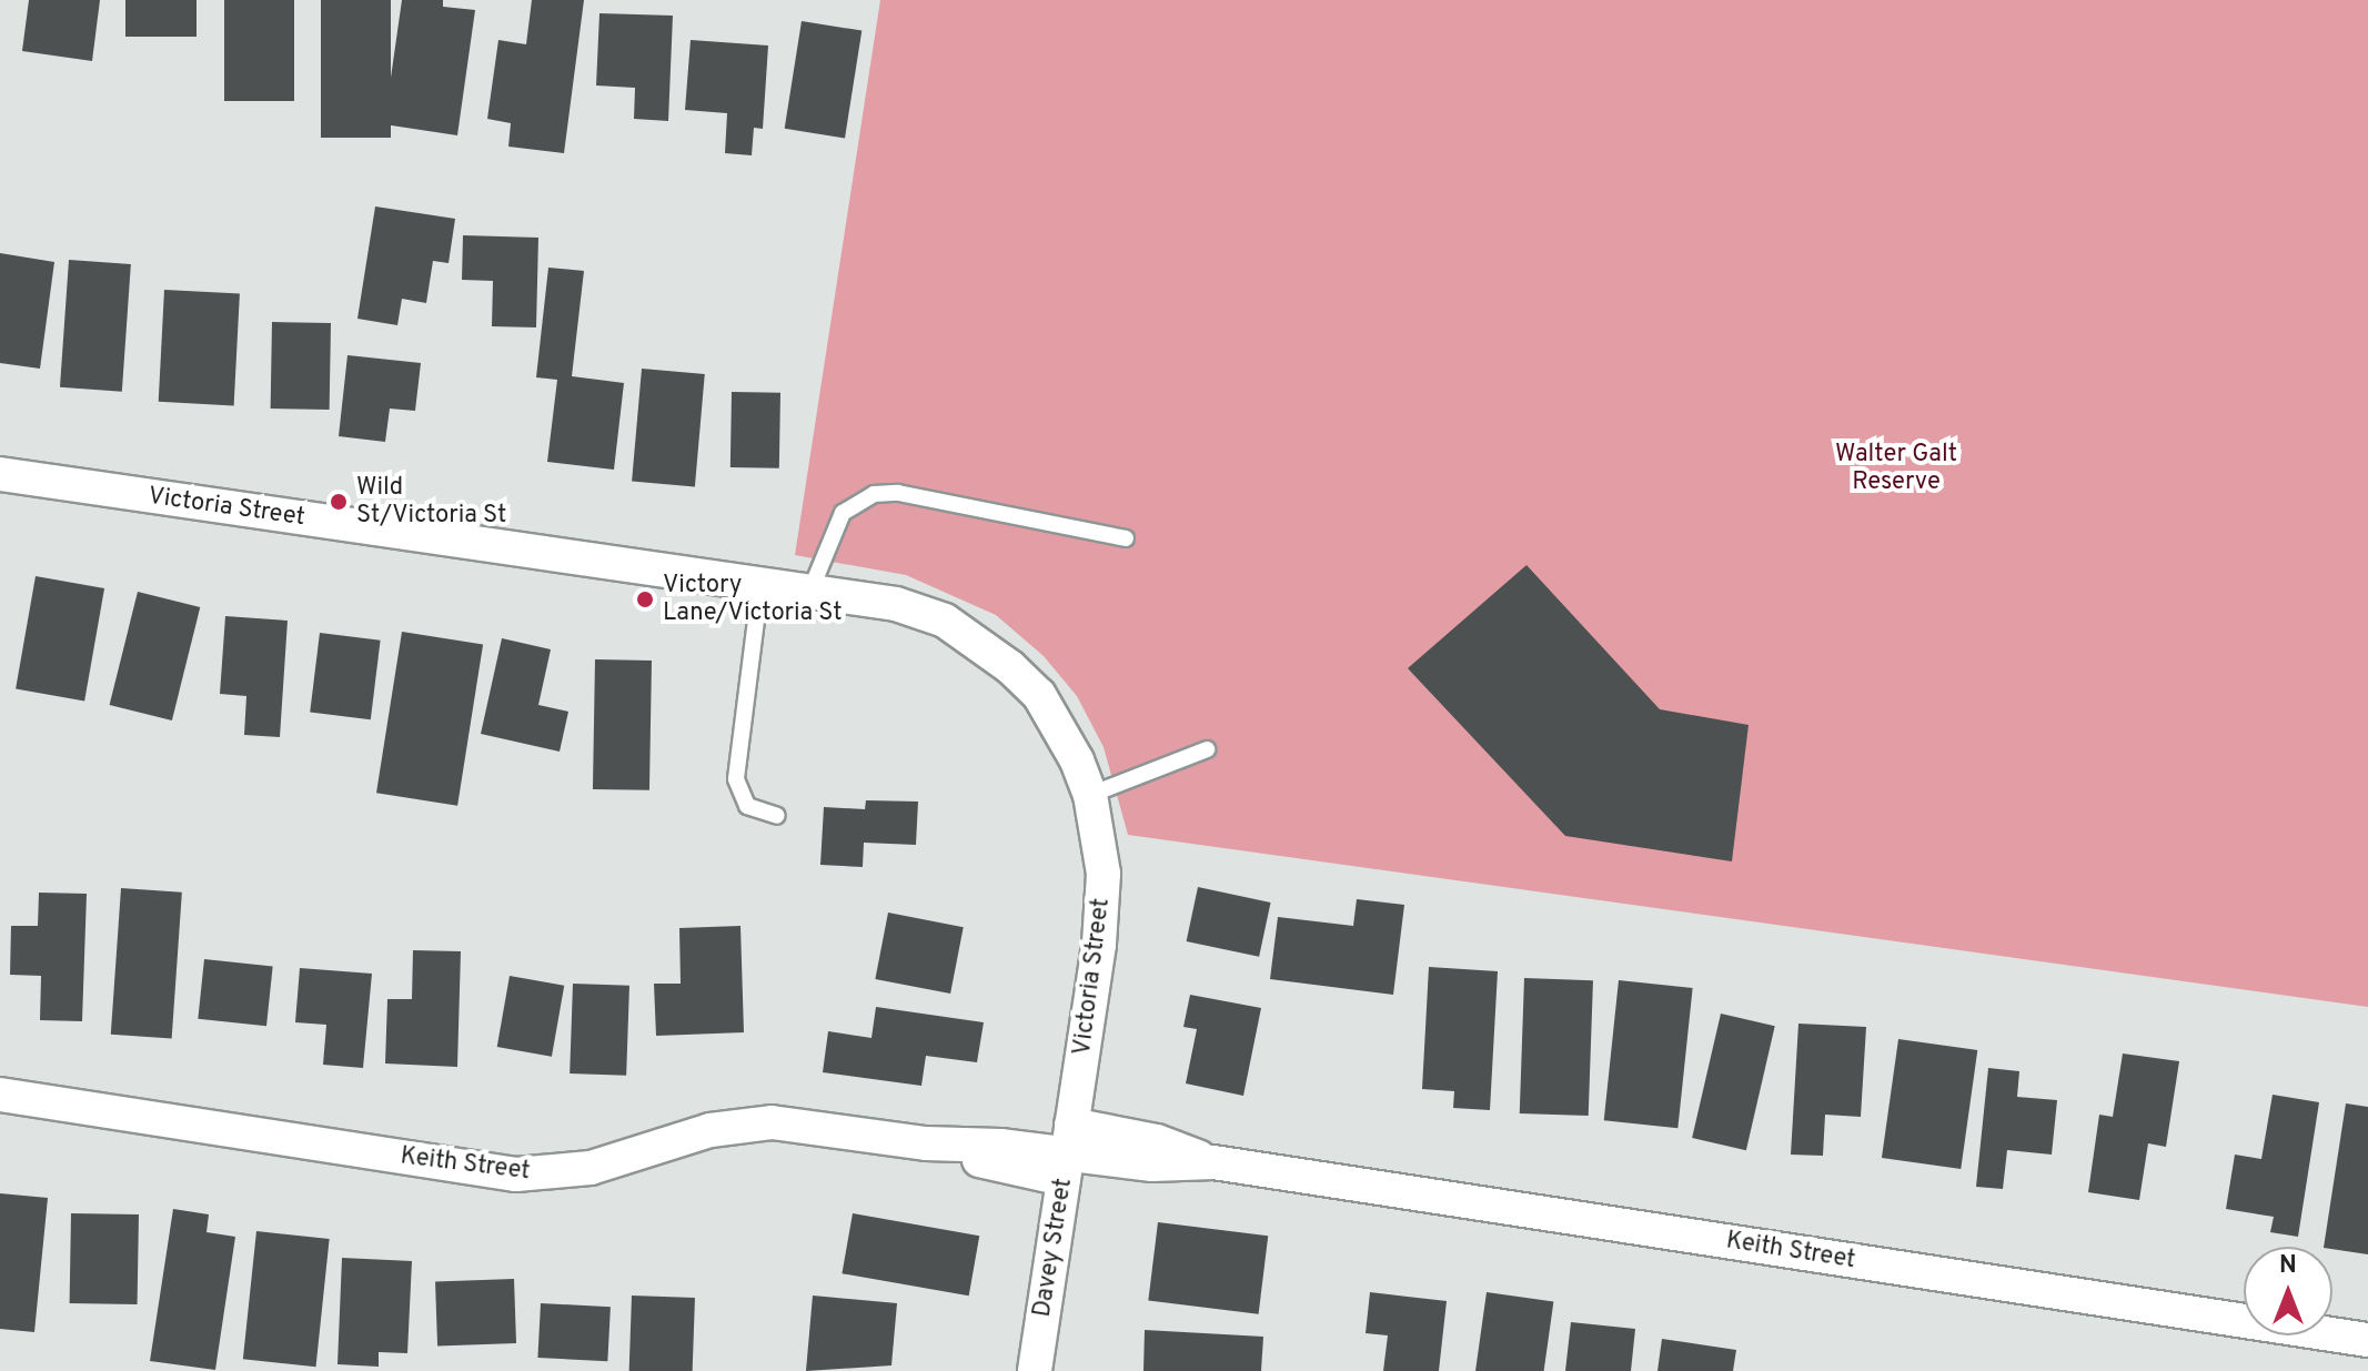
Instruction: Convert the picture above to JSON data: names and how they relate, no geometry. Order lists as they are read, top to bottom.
{
  "streets": {
    "street": ["Victoria Street", "Keith Street", "Davey Street"]
  },
  "crossings": [
    ["Victoria Street", "Keith Street"],
    ["Victoria Street", "Davey Street"],
    ["Keith Street", "Davey Street"]
  ],
  "parks": ["Walter Galt Reserve"],
  "places": ["Wild St/Victoria St", "Victory Lane/Victoria St"],
  "north": "top"
}
